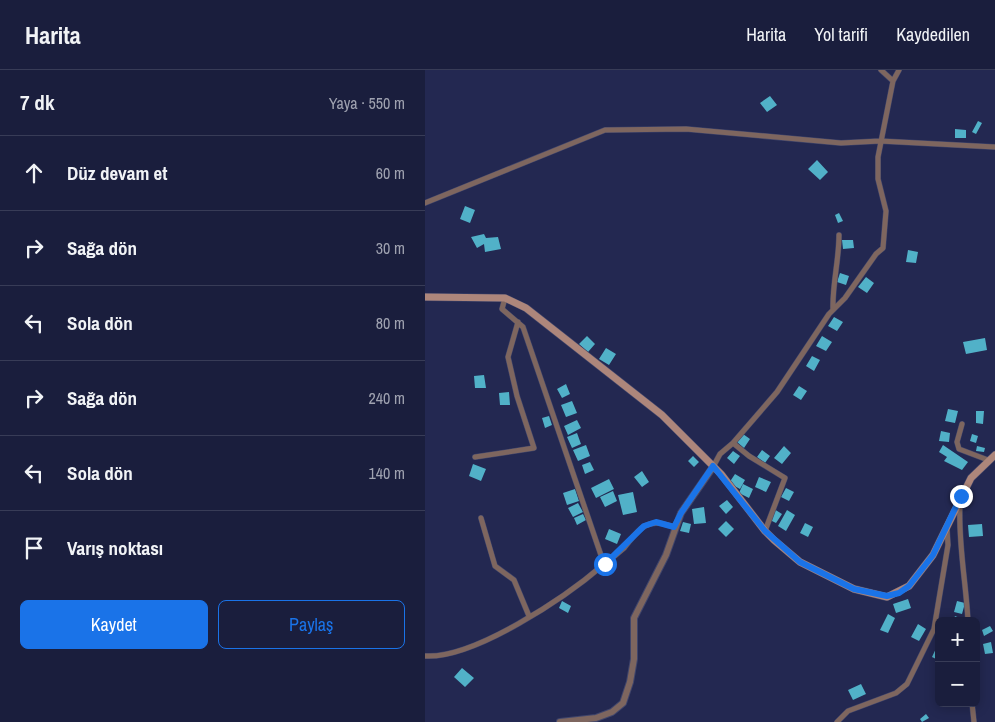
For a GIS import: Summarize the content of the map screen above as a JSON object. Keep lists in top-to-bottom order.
{
  "page": {
    "header": "Harita",
    "nav": ["Harita", "Yol tarifi", "Kaydedilen"],
    "heading": ["7 dk", "Yaya · 550 m"],
    "list": [
      ["Düz devam et", "60 m"],
      ["Sağa dön", "30 m"],
      ["Sola dön", "80 m"],
      ["Sağa dön", "240 m"],
      ["Sola dön", "140 m"],
      "Varış noktası"
    ],
    "buttons": ["Kaydet", "Paylaş"],
    "map_buttons": ["+", "−"]
  }
}
